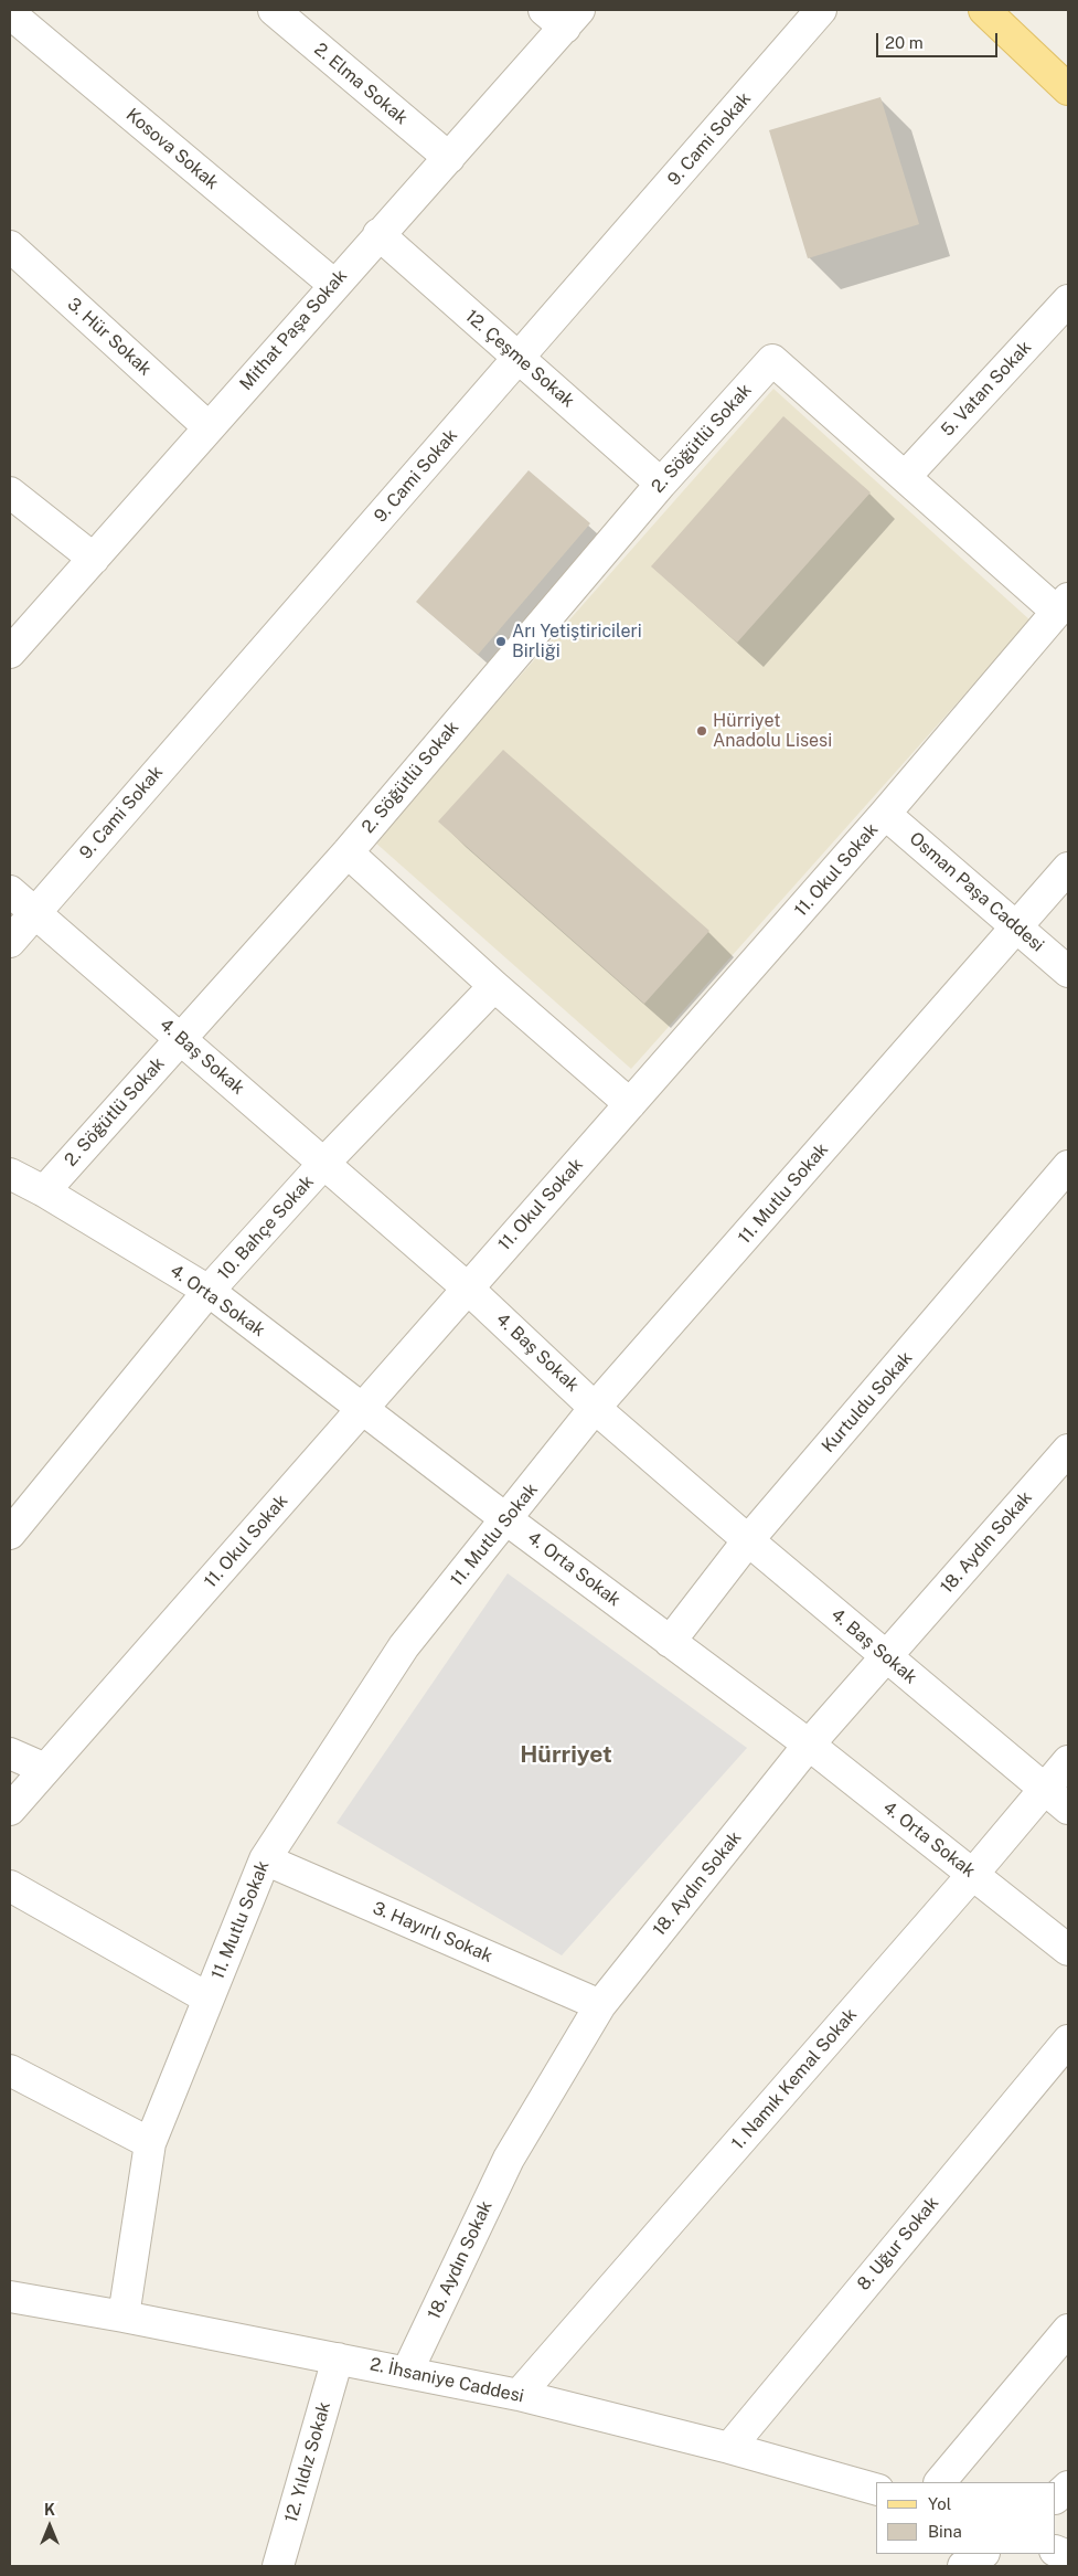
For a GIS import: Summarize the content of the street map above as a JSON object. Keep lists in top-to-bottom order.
{
  "streets": {
    "street": [
      "2. Elma Sokak",
      "9. Cami Sokak",
      "Kosova Sokak",
      "Mithat Paşa Sokak",
      "3. Hür Sokak",
      "12. Çeşme Sokak",
      "5. Vatan Sokak",
      "2. Söğütlü Sokak",
      "11. Okul Sokak",
      "Osman Paşa Caddesi",
      "4. Baş Sokak",
      "11. Mutlu Sokak",
      "10. Bahçe Sokak",
      "4. Orta Sokak",
      "Kurtuldu Sokak",
      "18. Aydın Sokak",
      "3. Hayırlı Sokak",
      "1. Namık Kemal Sokak",
      "8. Uğur Sokak",
      "2. İhsaniye Caddesi",
      "12. Yıldız Sokak"
    ]
  },
  "crossings": [
    ["2. Elma Sokak", "Mithat Paşa Sokak"],
    ["9. Cami Sokak", "12. Çeşme Sokak"],
    ["9. Cami Sokak", "4. Baş Sokak"],
    ["Kosova Sokak", "Mithat Paşa Sokak"],
    ["Mithat Paşa Sokak", "3. Hür Sokak"],
    ["Mithat Paşa Sokak", "12. Çeşme Sokak"],
    ["12. Çeşme Sokak", "2. Söğütlü Sokak"],
    ["5. Vatan Sokak", "2. Söğütlü Sokak"],
    ["2. Söğütlü Sokak", "4. Baş Sokak"],
    ["2. Söğütlü Sokak", "4. Orta Sokak"],
    ["11. Okul Sokak", "Osman Paşa Caddesi"],
    ["11. Okul Sokak", "4. Baş Sokak"],
    ["11. Okul Sokak", "4. Orta Sokak"],
    ["Osman Paşa Caddesi", "11. Mutlu Sokak"],
    ["4. Baş Sokak", "11. Mutlu Sokak"],
    ["4. Baş Sokak", "10. Bahçe Sokak"],
    ["4. Baş Sokak", "Kurtuldu Sokak"],
    ["4. Baş Sokak", "18. Aydın Sokak"],
    ["4. Baş Sokak", "1. Namık Kemal Sokak"],
    ["11. Mutlu Sokak", "4. Orta Sokak"],
    ["11. Mutlu Sokak", "3. Hayırlı Sokak"],
    ["11. Mutlu Sokak", "2. İhsaniye Caddesi"],
    ["10. Bahçe Sokak", "4. Orta Sokak"],
    ["4. Orta Sokak", "Kurtuldu Sokak"],
    ["4. Orta Sokak", "18. Aydın Sokak"],
    ["4. Orta Sokak", "1. Namık Kemal Sokak"],
    ["18. Aydın Sokak", "3. Hayırlı Sokak"],
    ["18. Aydın Sokak", "2. İhsaniye Caddesi"],
    ["1. Namık Kemal Sokak", "2. İhsaniye Caddesi"],
    ["8. Uğur Sokak", "2. İhsaniye Caddesi"],
    ["2. İhsaniye Caddesi", "12. Yıldız Sokak"]
  ],
  "districts": ["Hürriyet"],
  "places": ["Arı Yetiştiricileri Birliği", "Hürriyet Anadolu Lisesi"],
  "legend": ["Yol", "Bina"],
  "scale_bar": "20 m",
  "north": "top"
}
